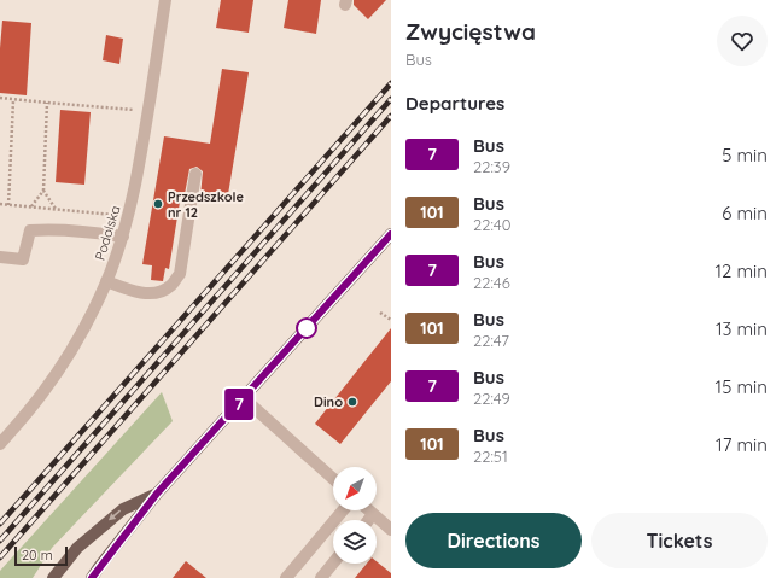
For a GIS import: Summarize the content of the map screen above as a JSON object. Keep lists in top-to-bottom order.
{
  "streets": {
    "street": ["Podolska"]
  },
  "places": ["Przedszkole nr 12", "Dino"],
  "lines": ["bus line 7"],
  "scale_bar": "20 m",
  "north": "bottom left",
  "page": {
    "on_map": "7",
    "heading": [
      ["Zwycięstwa", "Bus"],
      "Departures"
    ],
    "list": [
      {
        "mark": "7",
        "name": "Bus",
        "note": "22:39",
        "value": "5 min"
      },
      {
        "mark": "101",
        "name": "Bus",
        "note": "22:40",
        "value": "6 min"
      },
      {
        "mark": "7",
        "name": "Bus",
        "note": "22:46",
        "value": "12 min"
      },
      {
        "mark": "101",
        "name": "Bus",
        "note": "22:47",
        "value": "13 min"
      },
      {
        "mark": "7",
        "name": "Bus",
        "note": "22:49",
        "value": "15 min"
      },
      {
        "mark": "101",
        "name": "Bus",
        "note": "22:51",
        "value": "17 min"
      }
    ],
    "buttons": ["Directions", "Tickets"],
    "scale": "20 m"
  }
}
